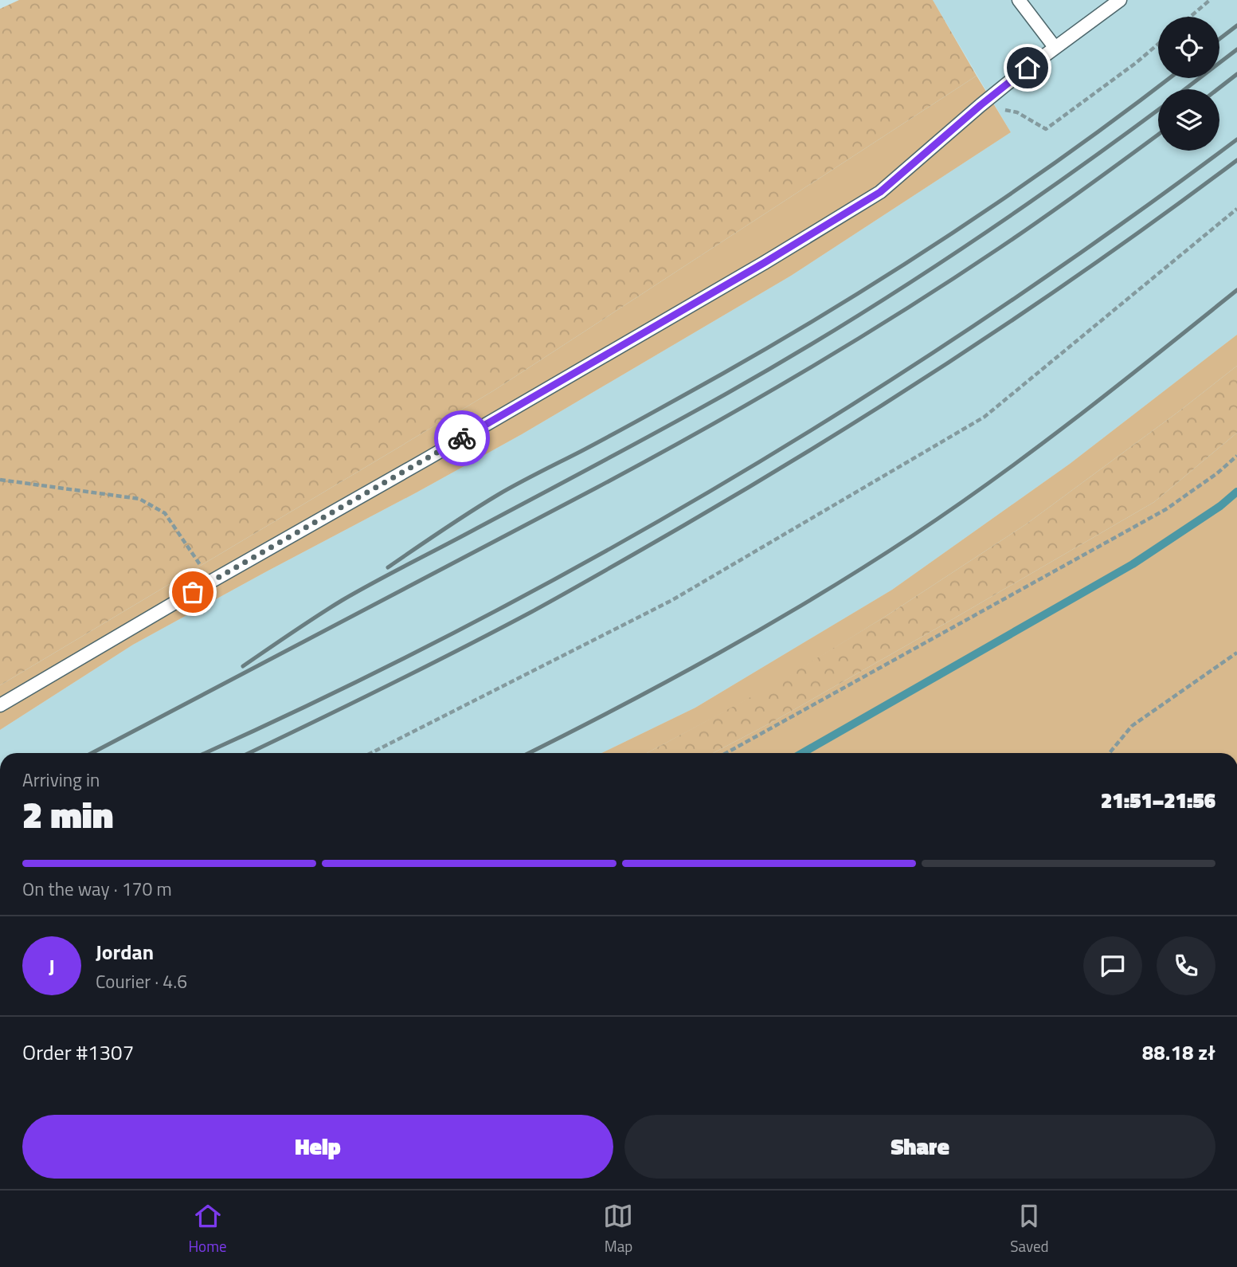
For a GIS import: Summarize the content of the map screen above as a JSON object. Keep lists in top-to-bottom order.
{
  "page": {
    "heading": ["2 min", "Arriving in", "21:51–21:56"],
    "panel": [
      "Jordan",
      "Courier · 4.6",
      "Order #1307",
      "88.18 zł"
    ],
    "bar": "On the way · 170 m",
    "round": "J",
    "buttons": ["Help", "Share"],
    "tabs": ["Home", "Map", "Saved"]
  }
}
